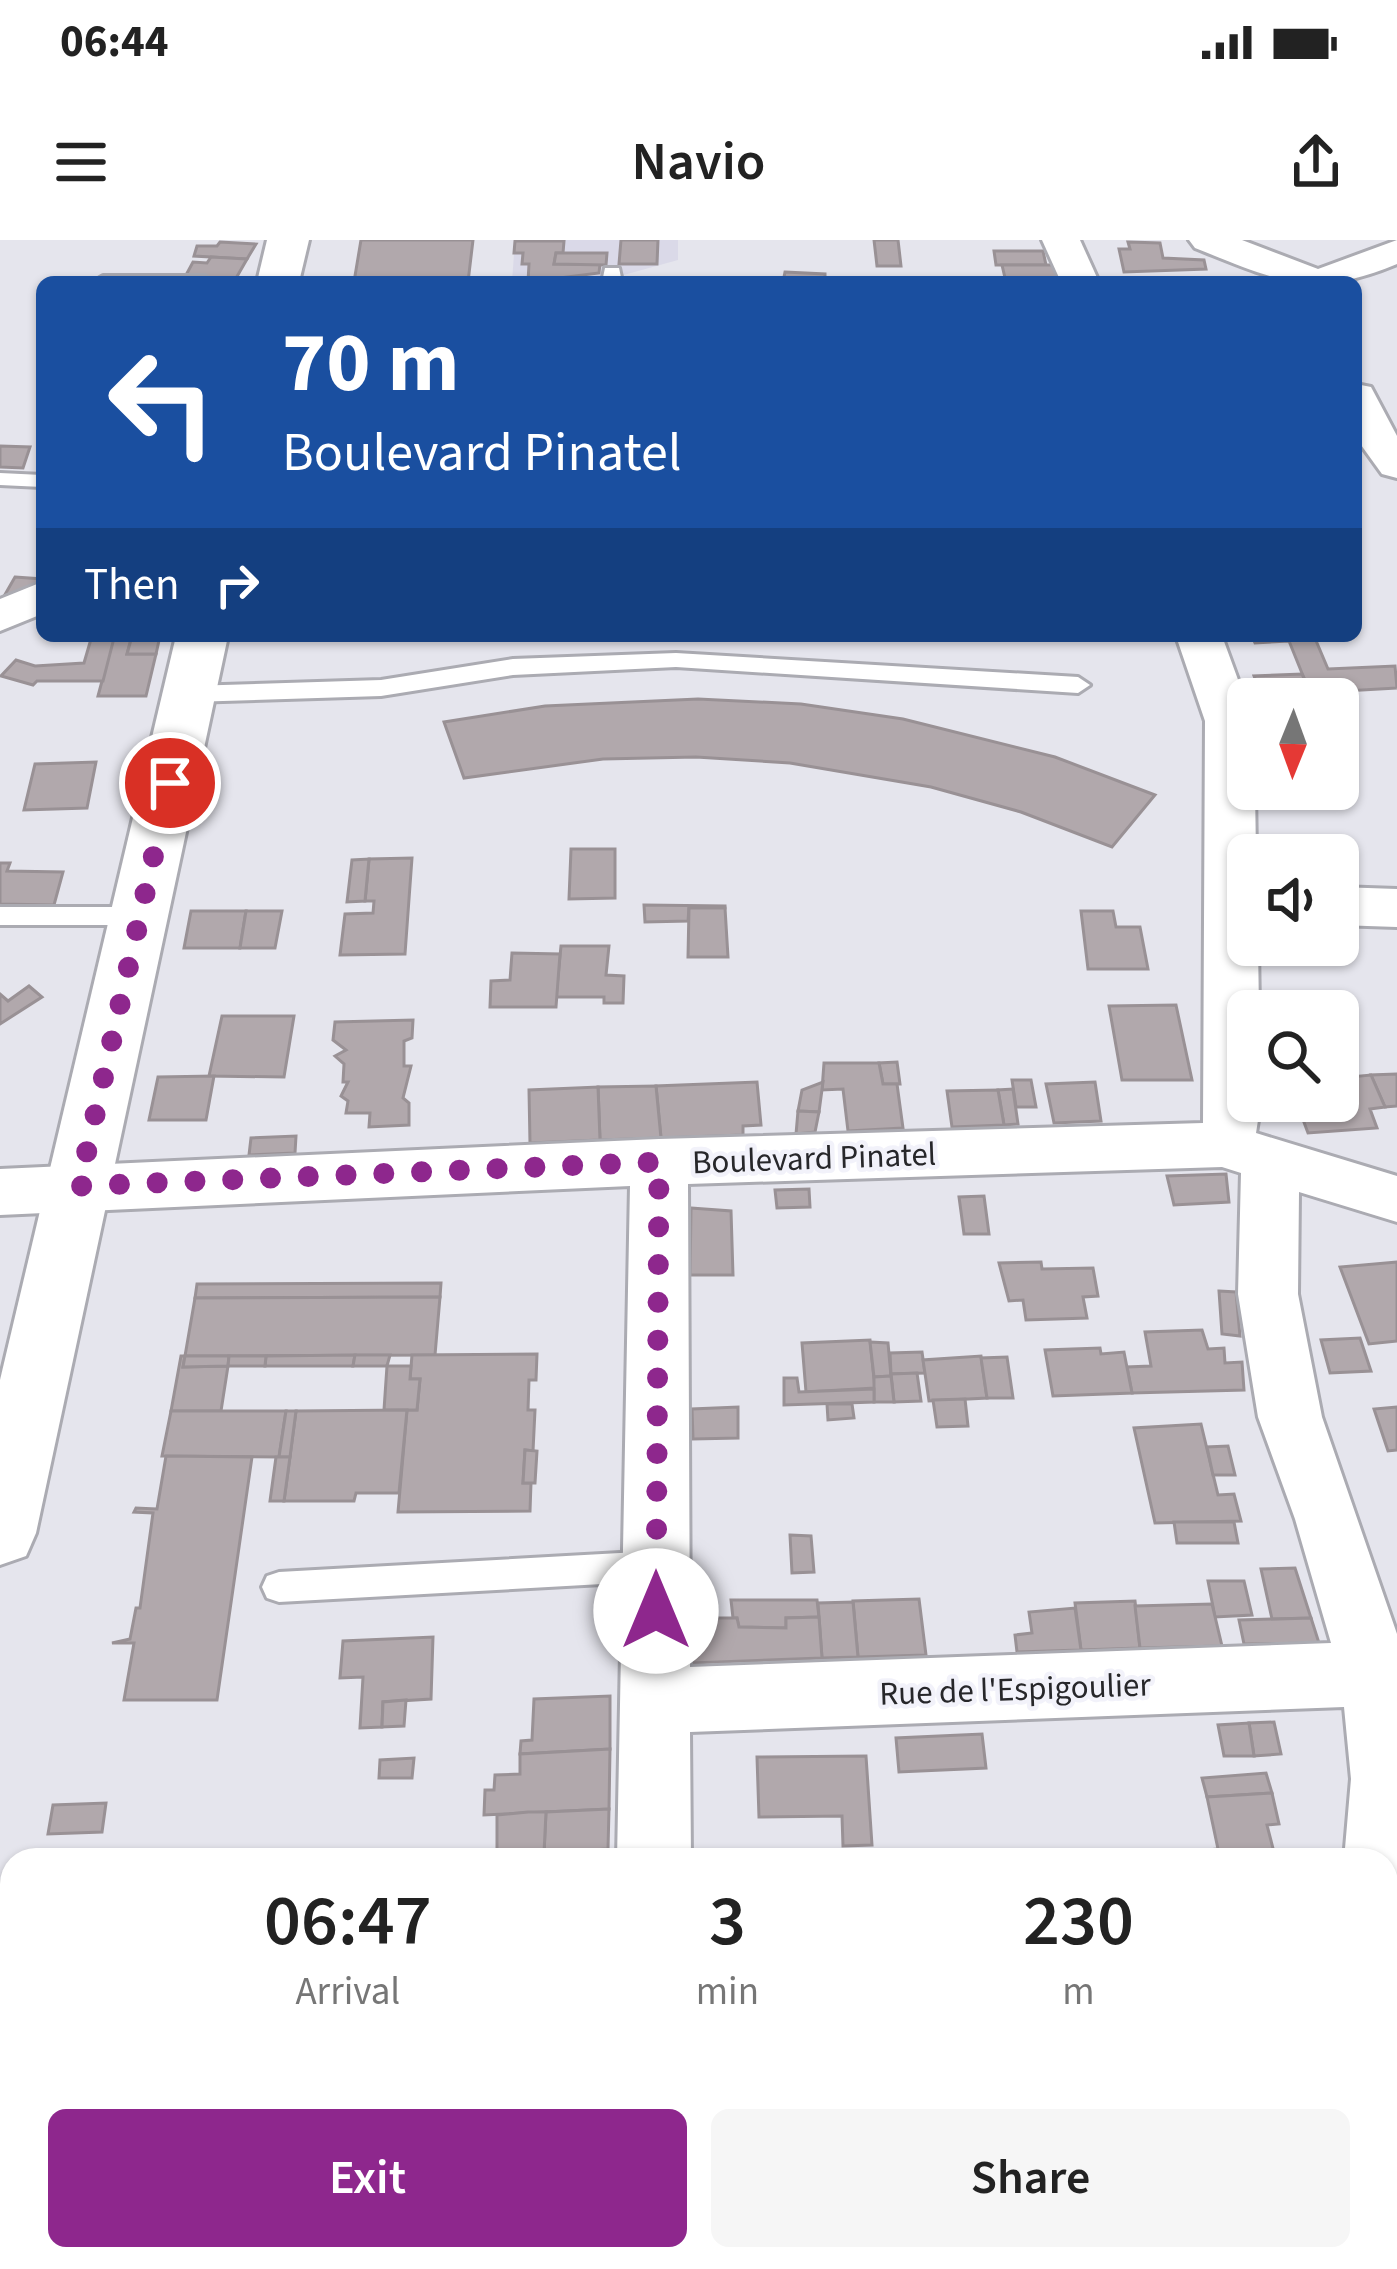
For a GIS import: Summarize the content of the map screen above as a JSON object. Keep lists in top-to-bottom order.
{
  "streets": {
    "street": ["Boulevard Pinatel", "Rue de l'Espigoulier"]
  },
  "north": "bottom",
  "page": {
    "status": "06:44",
    "header": "Navio",
    "turn": ["70 m", "Boulevard Pinatel"],
    "then": "Then",
    "eta": [
      "06:47",
      "Arrival",
      "3",
      "min",
      "230",
      "m"
    ],
    "buttons": ["Exit", "Share"]
  }
}
